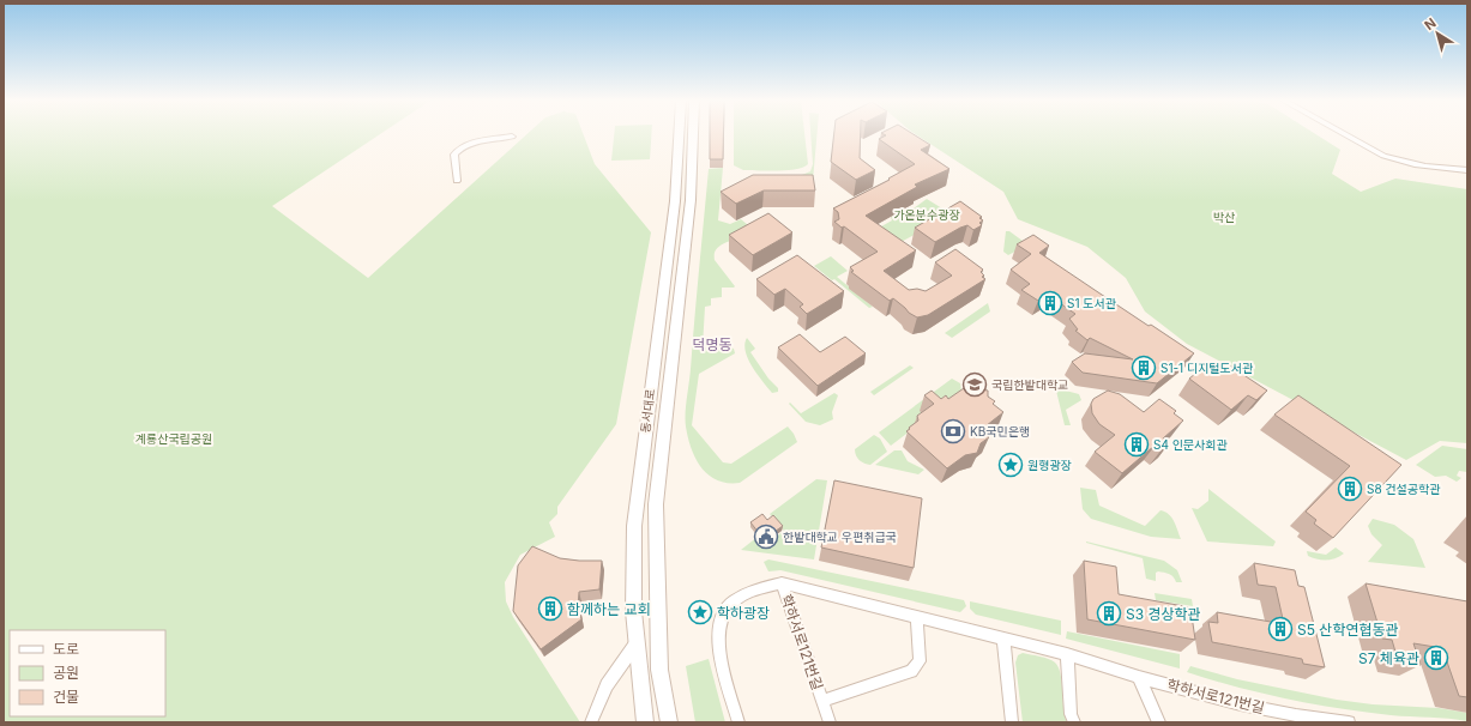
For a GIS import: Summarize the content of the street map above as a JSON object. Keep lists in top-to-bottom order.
{
  "streets": {
    "street": ["동서대로", "학하서로121번길"]
  },
  "districts": ["덕명동"],
  "parks": ["가온분수광장", "박산", "계룡산국립공원"],
  "places": {
    "building": [
      "S1 도서관",
      "S1-1 디지털도서관",
      "S4 인문사회관",
      "S8 건설공학관",
      "함께하는 교회",
      "S3 경상학관",
      "S5 산학연협동관",
      "S7 체육관"
    ],
    "school or university": ["국립한밭대학교"],
    "bank": ["KB국민은행"],
    "place": ["원형광장", "학하광장"],
    "public building": ["한밭대학교 우편취급국"]
  },
  "legend": ["도로", "공원", "건물"],
  "north": "top left"
}
